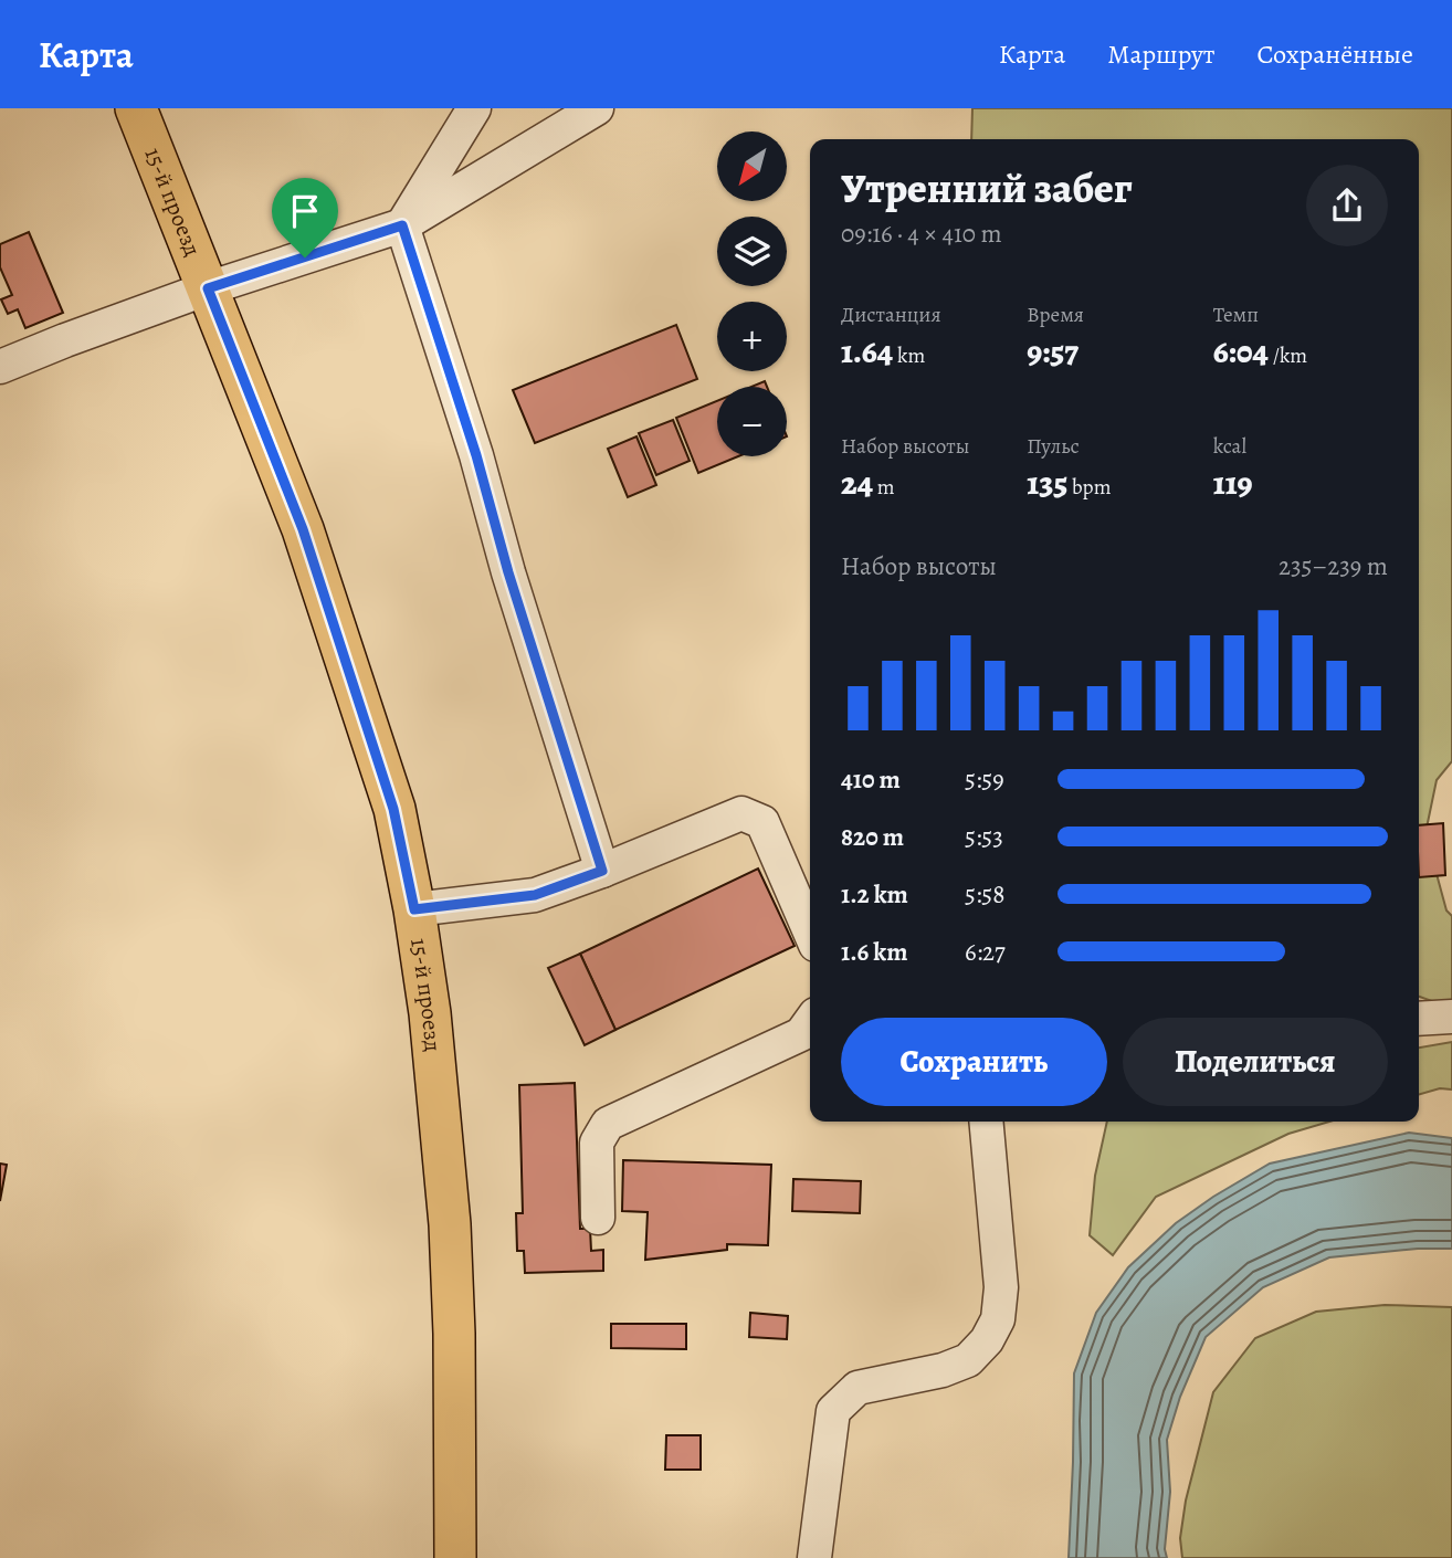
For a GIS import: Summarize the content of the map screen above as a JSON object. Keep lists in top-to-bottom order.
{
  "streets": {
    "main road": ["15-й проезд"]
  },
  "north": "bottom left",
  "page": {
    "header": "Карта",
    "nav": ["Карта", "Маршрут", "Сохранённые"],
    "map_buttons": ["+", "−"],
    "heading": ["Утренний забег", "09:16 · 4 × 410 m"],
    "stats": [
      ["Дистанция", "1.64 km"],
      ["Время", "9:57"],
      ["Темп", "6:04 /km"],
      ["Набор высоты", "24 m"],
      ["Пульс", "135 bpm"],
      ["kcal", "119"]
    ],
    "chart": ["Набор высоты", "235–239 m"],
    "list": [
      {
        "name": "410 m",
        "note": "5:59"
      },
      {
        "name": "820 m",
        "note": "5:53"
      },
      {
        "name": "1.2 km",
        "note": "5:58"
      },
      {
        "name": "1.6 km",
        "note": "6:27"
      }
    ],
    "buttons": ["Сохранить", "Поделиться"]
  }
}
